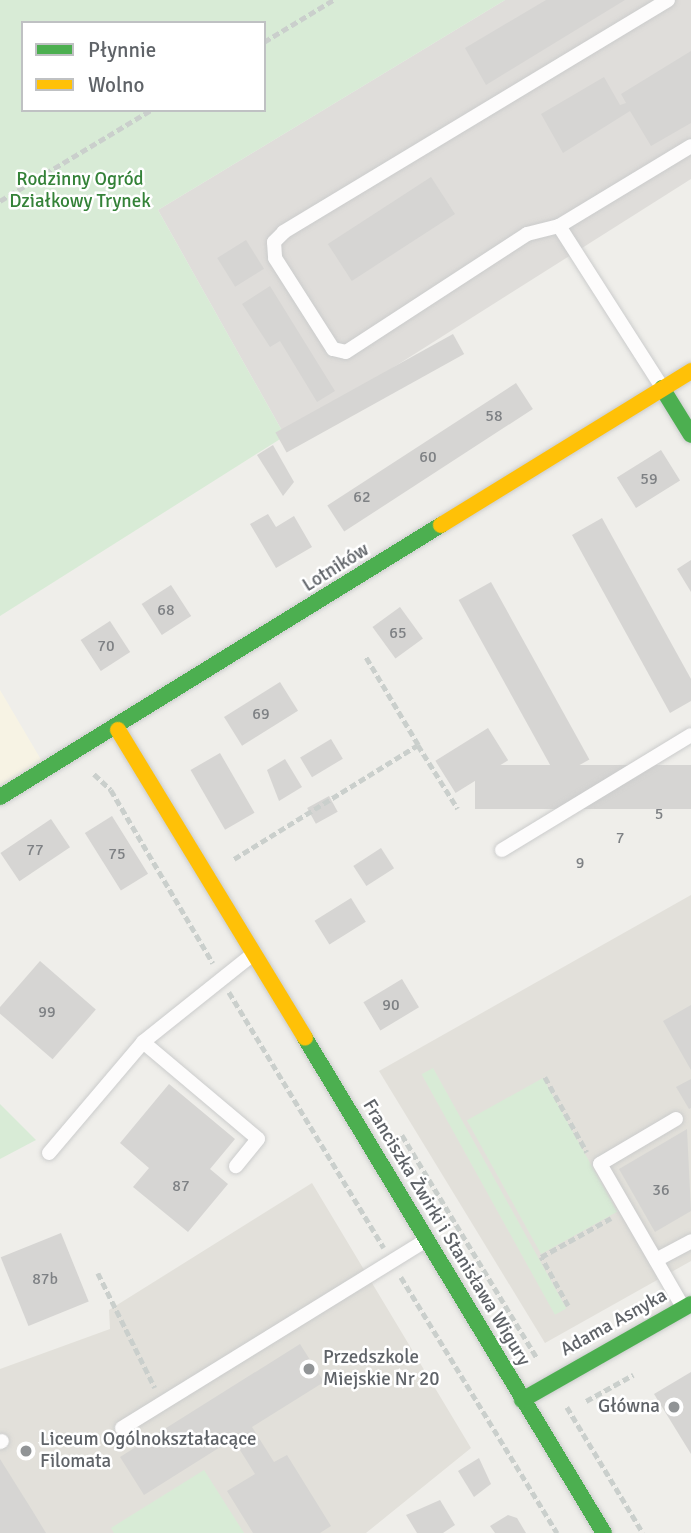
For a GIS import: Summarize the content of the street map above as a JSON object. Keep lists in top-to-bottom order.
{
  "streets": {
    "street": ["Lotników", "Franciszka Żwirki i Stanisława Wigury", "Adama Asnyka"]
  },
  "crossings": [
    ["Lotników", "Franciszka Żwirki i Stanisława Wigury"],
    ["Franciszka Żwirki i Stanisława Wigury", "Adama Asnyka"]
  ],
  "parks": ["Rodzinny Ogród Działkowy Trynek"],
  "places": ["Przedszkole Miejskie Nr 20", "Główna", "Liceum Ogólnokształacące Filomata"],
  "house_numbers": [
    "58",
    "60",
    "59",
    "62",
    "68",
    "65",
    "70",
    "69",
    "5",
    "7",
    "77",
    "75",
    "9",
    "90",
    "99",
    "87",
    "36",
    "87b"
  ],
  "legend": ["Płynnie", "Wolno"]
}
